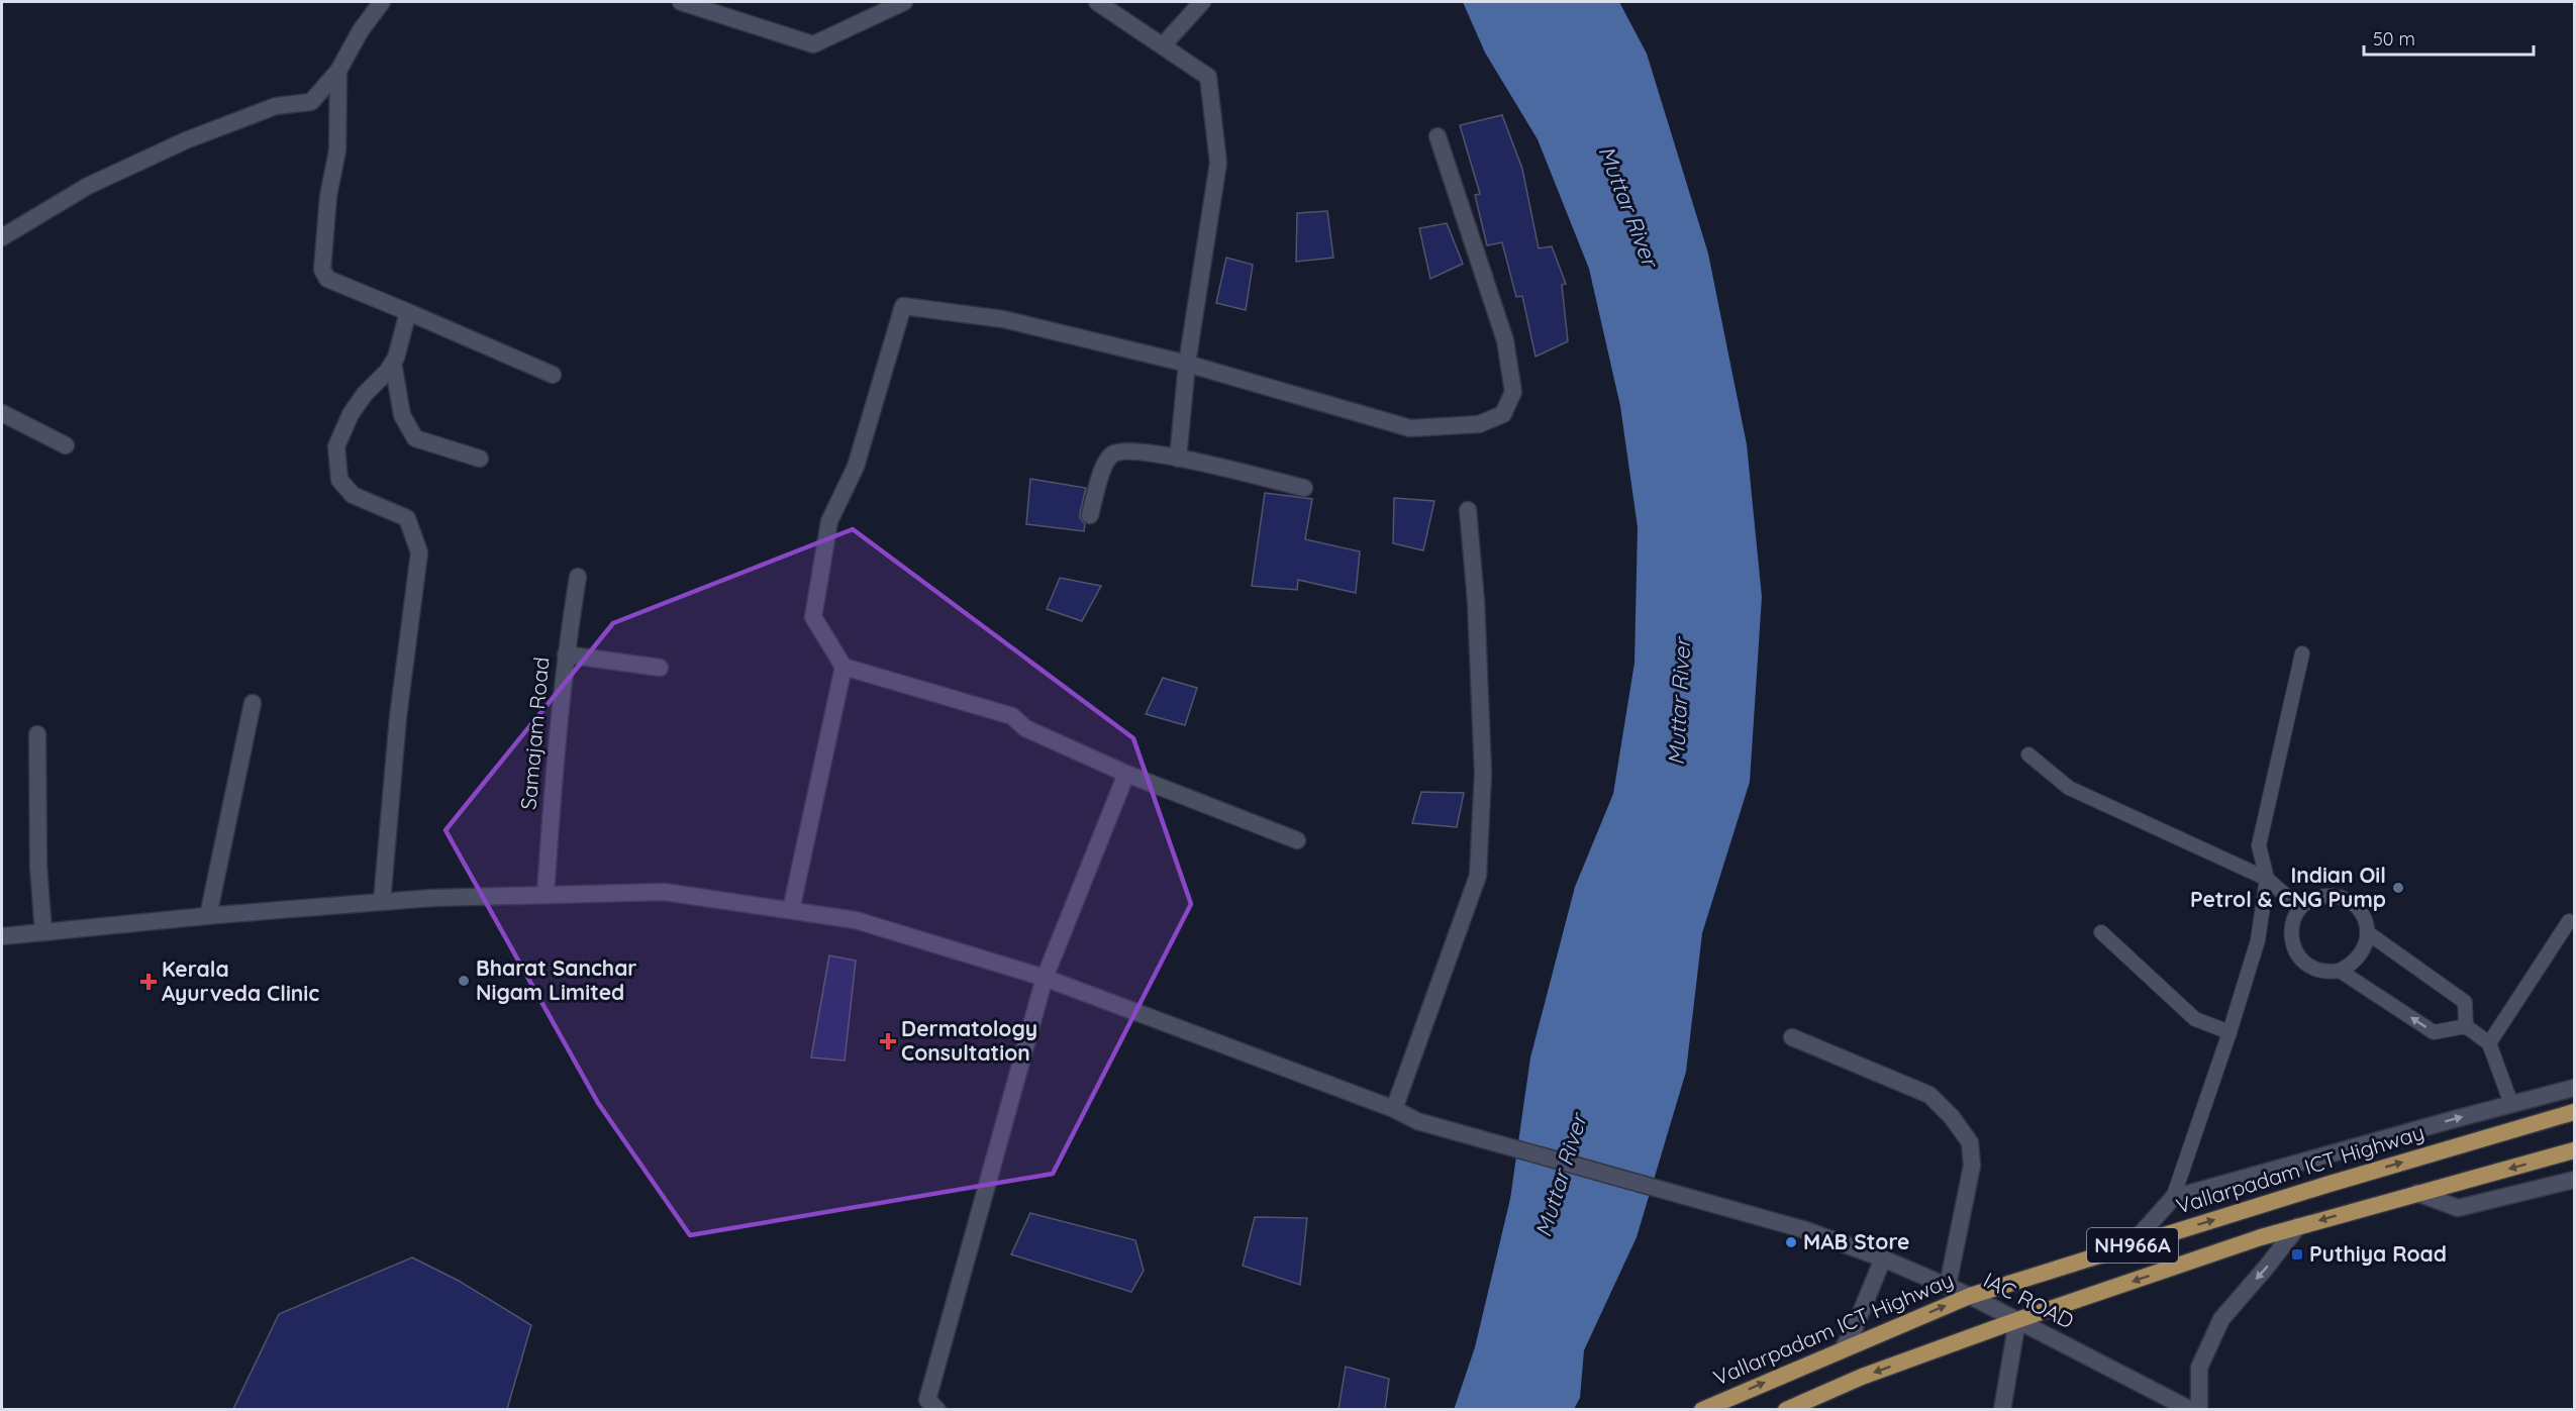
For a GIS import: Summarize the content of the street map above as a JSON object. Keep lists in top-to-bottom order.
{
  "streets": {
    "highway": ["Vallarpadam ICT Highway", "NH966A"],
    "street": ["Samajam Road", "IAC ROAD"]
  },
  "crossings": [
    ["Samajam Road", "IAC ROAD"],
    ["Vallarpadam ICT Highway", "IAC ROAD"],
    ["NH966A", "IAC ROAD"]
  ],
  "water": ["Muttar River"],
  "places": {
    "other": ["Indian Oil Petrol & CNG Pump", "Bharat Sanchar Nigam Limited", "MAB Store"],
    "health": ["Kerala Ayurveda Clinic", "Dermatology Consultation"],
    "transit": ["Puthiya Road"]
  },
  "scale_bar": "50 m"
}
